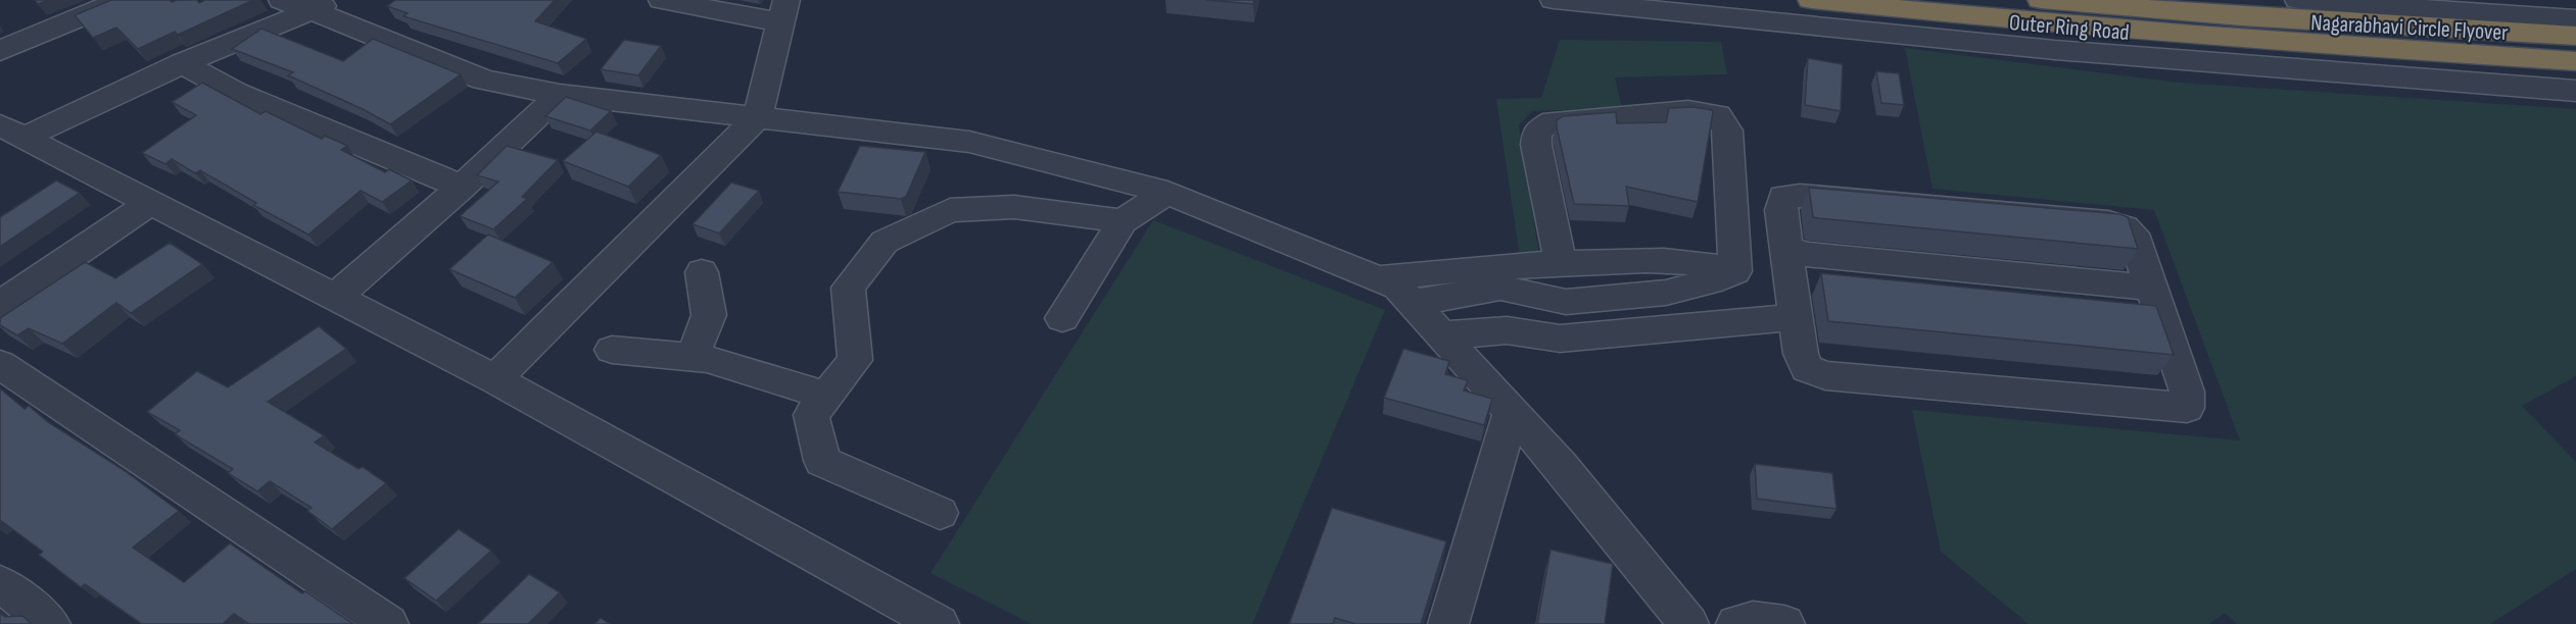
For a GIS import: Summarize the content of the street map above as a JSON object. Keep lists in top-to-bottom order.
{
  "streets": {
    "highway": ["Outer Ring Road", "Nagarabhavi Circle Flyover"]
  },
  "crossings": [
    ["Outer Ring Road", "Nagarabhavi Circle Flyover"]
  ]
}
